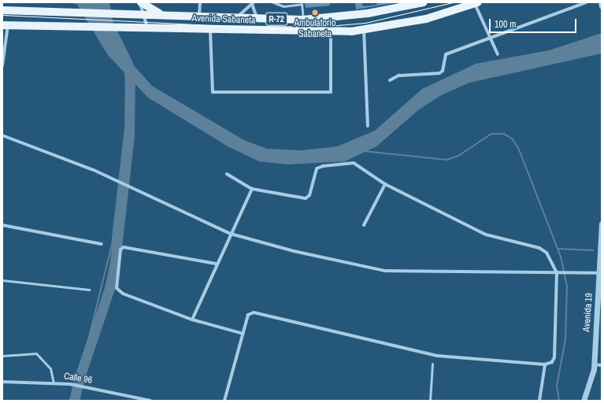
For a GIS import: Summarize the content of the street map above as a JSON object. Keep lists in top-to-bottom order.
{
  "streets": {
    "main road": ["R-72", "Avenida Sabaneta"],
    "street": ["Avenida 19", "Calle 96"]
  },
  "places": ["Ambulatorio Sabaneta"],
  "scale_bar": "100 m"
}
